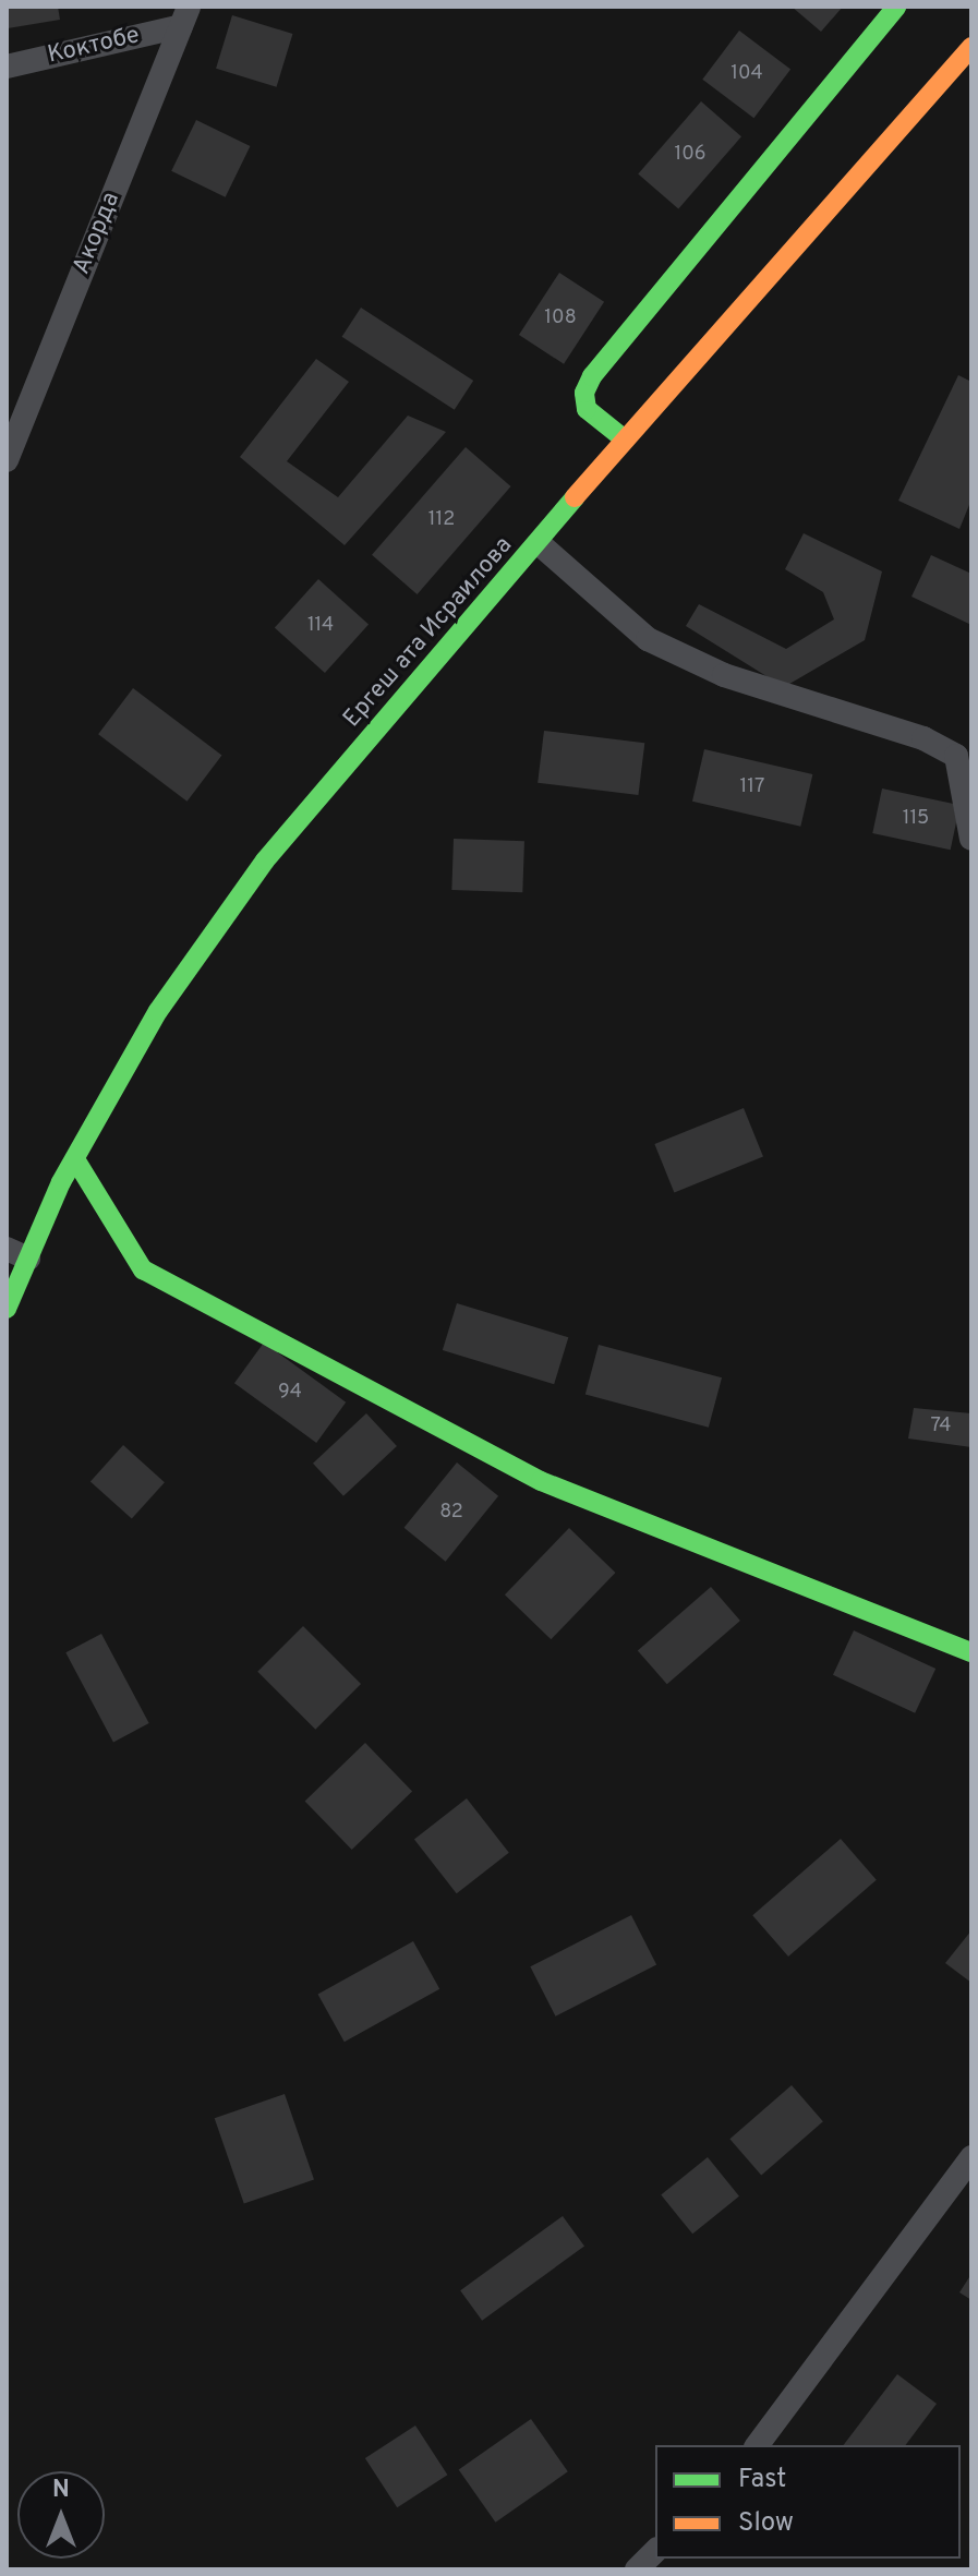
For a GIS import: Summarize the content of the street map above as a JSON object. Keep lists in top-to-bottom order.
{
  "streets": {
    "street": ["Коктобе", "Акорда", "Ергеш ата Исраилова"]
  },
  "crossings": [
    ["Коктобе", "Акорда"]
  ],
  "house_numbers": [
    "104",
    "106",
    "108",
    "112",
    "114",
    "117",
    "115",
    "94",
    "74",
    "82"
  ],
  "legend": ["Fast", "Slow"],
  "north": "top"
}
